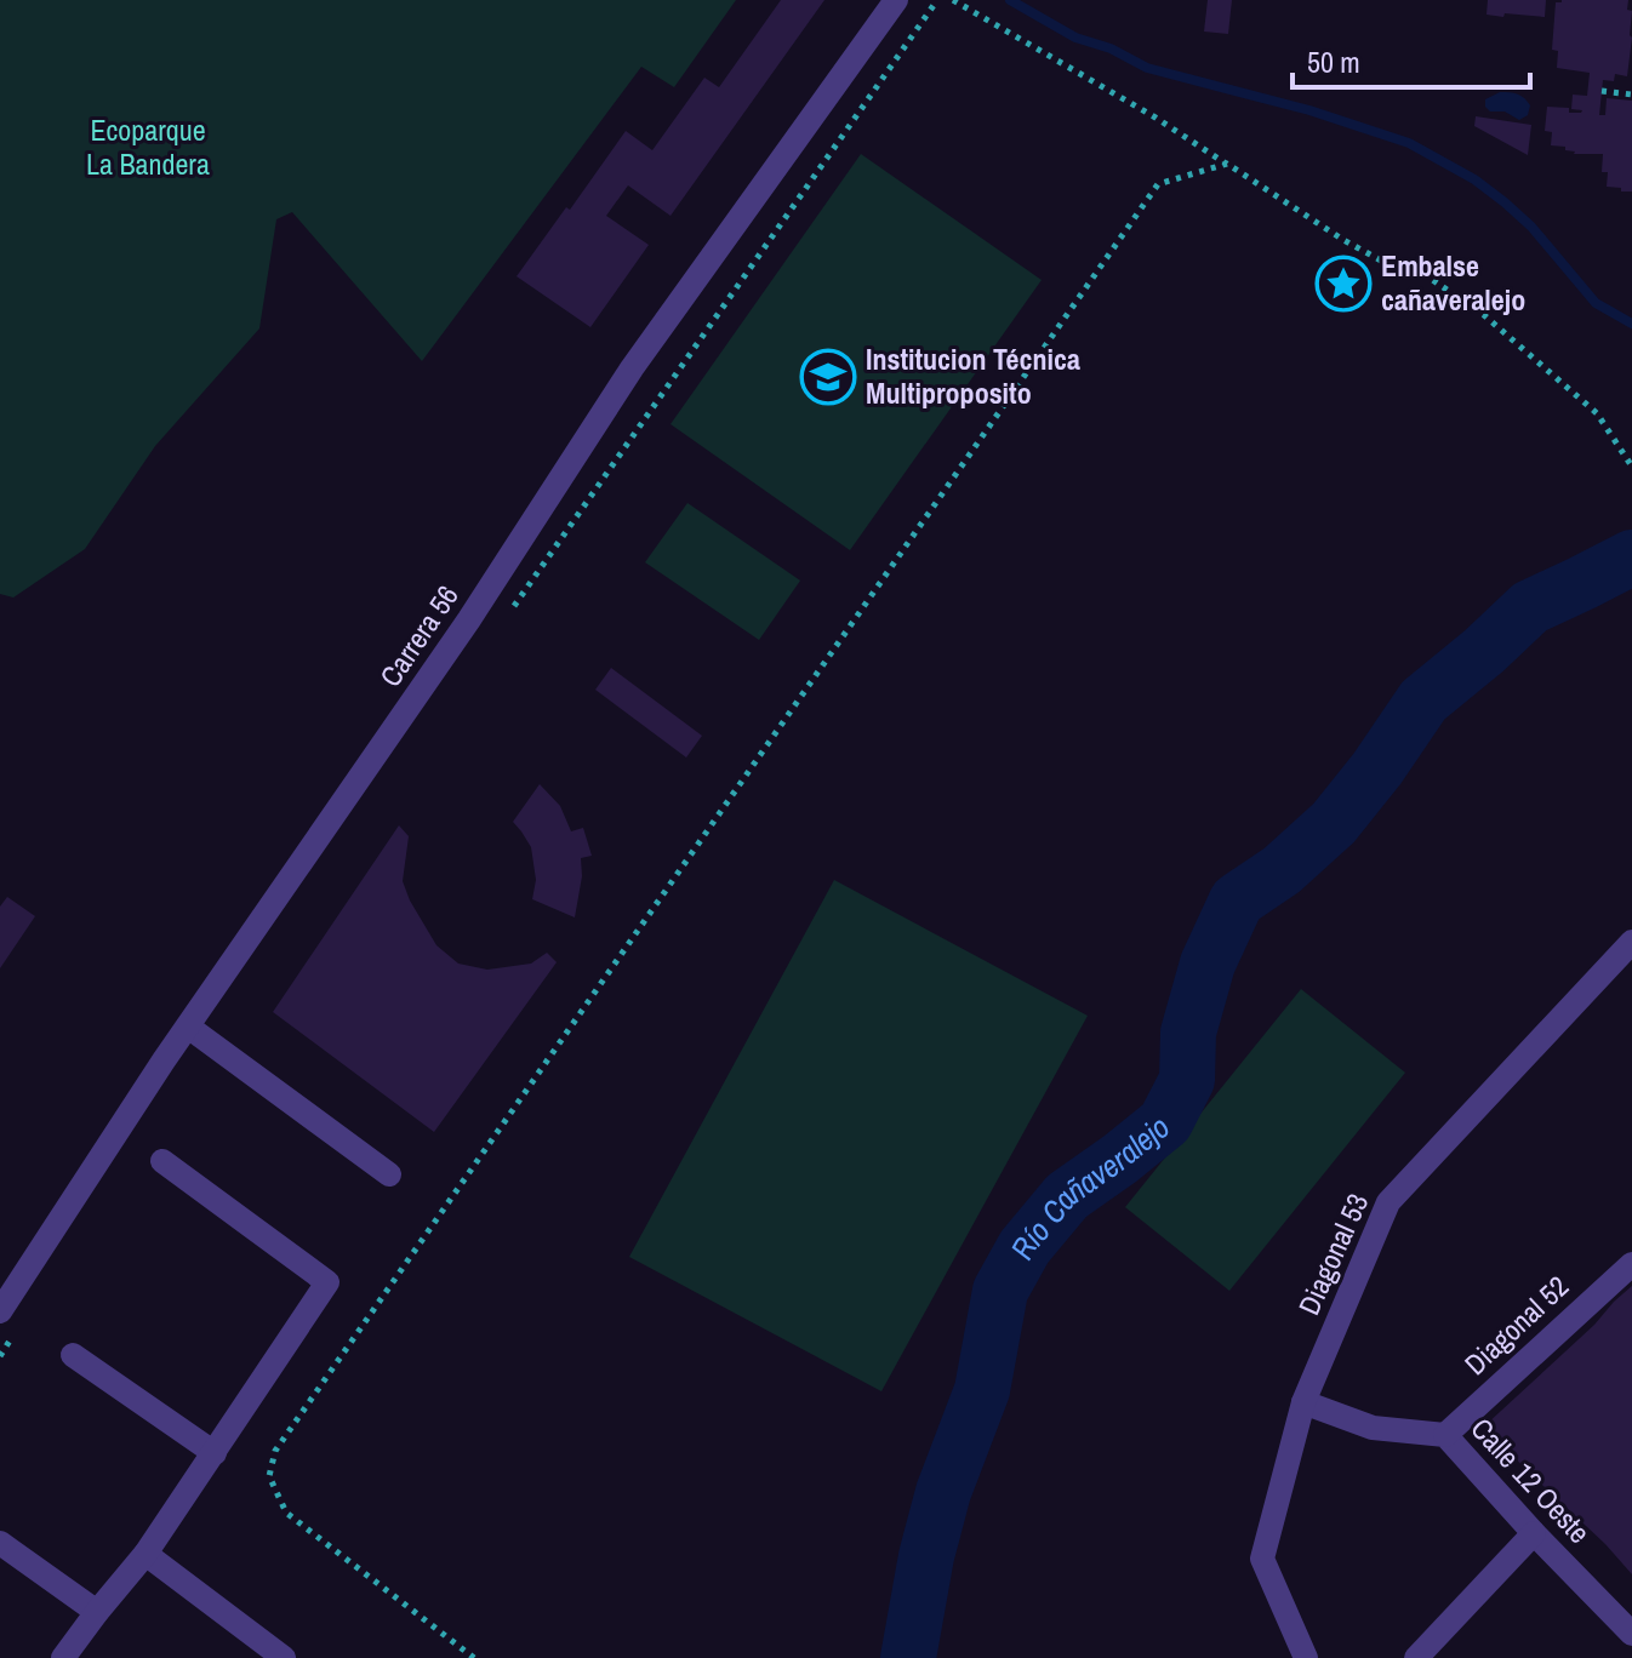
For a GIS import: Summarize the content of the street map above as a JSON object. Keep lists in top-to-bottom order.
{
  "streets": {
    "street": [
      "Carrera 56",
      "Diagonal 53",
      "Diagonal 52",
      "Calle 12 Oeste"
    ]
  },
  "crossings": [
    ["Diagonal 53", "Calle 12 Oeste"],
    ["Diagonal 52", "Calle 12 Oeste"]
  ],
  "water": ["Río Cañaveralejo"],
  "parks": ["Ecoparque La Bandera"],
  "places": {
    "place": ["Embalse cañaveralejo"],
    "school or university": ["Institucion Técnica Multiproposito"]
  },
  "scale_bar": "50 m"
}
